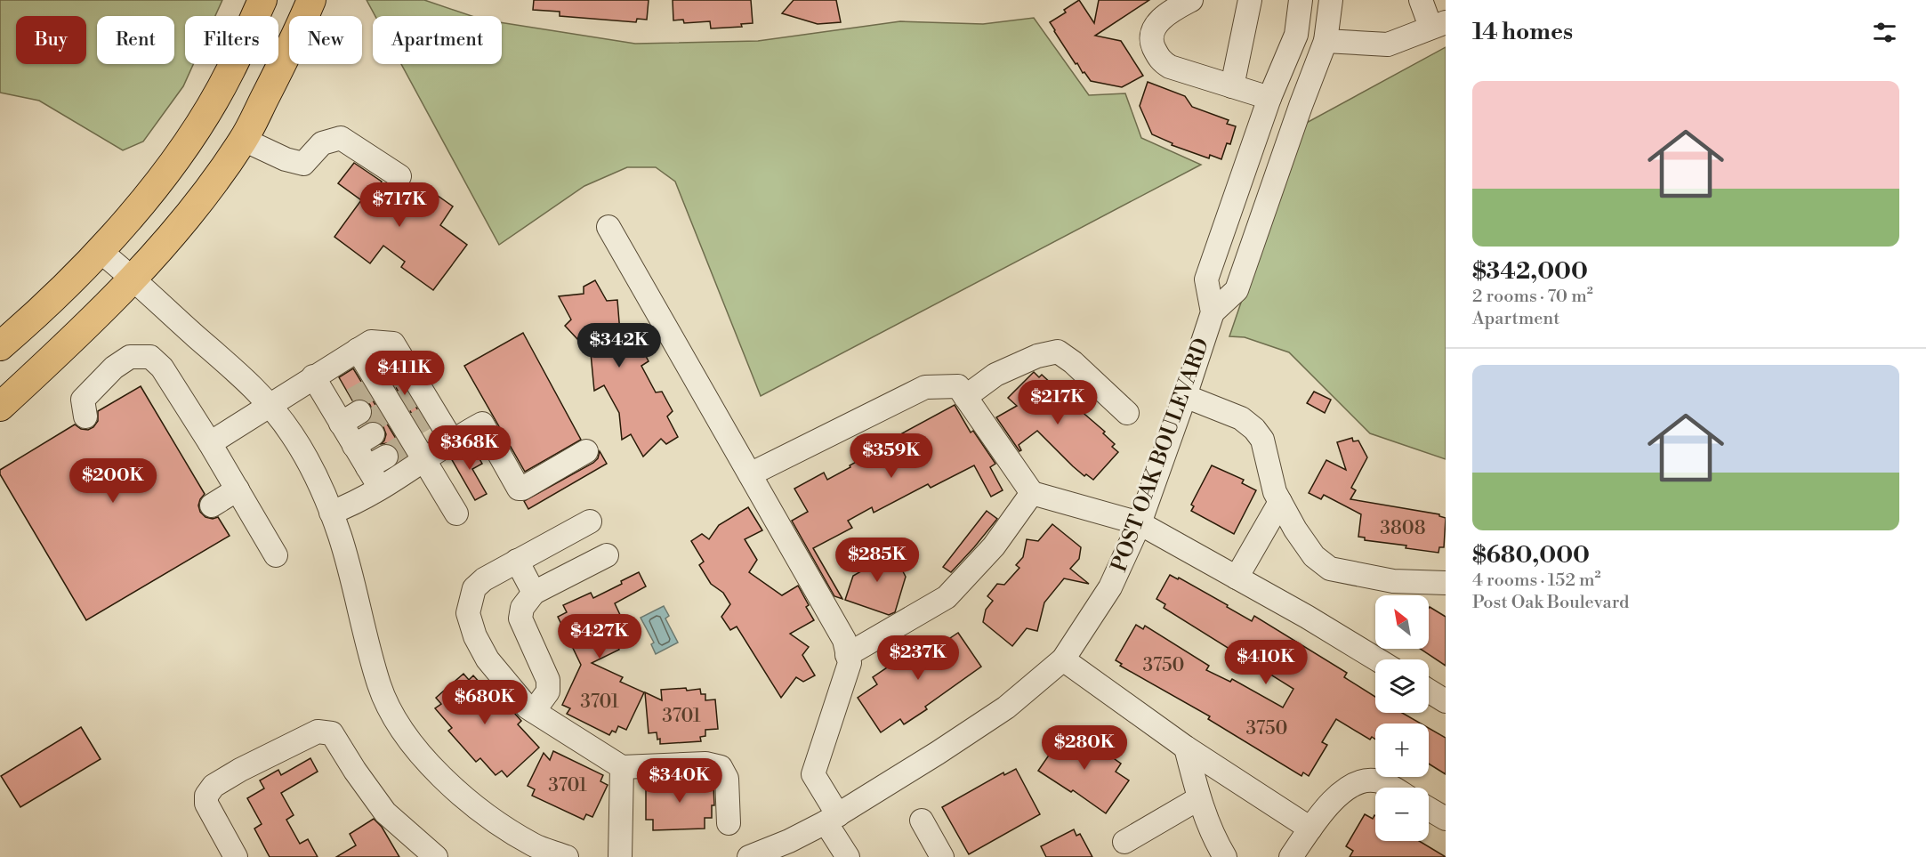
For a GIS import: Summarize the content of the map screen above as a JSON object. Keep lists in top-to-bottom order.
{
  "streets": {
    "street": ["POST OAK BOULEVARD"]
  },
  "house_numbers": [
    "3808",
    "3750",
    "3701",
    "3701",
    "3750",
    "3701"
  ],
  "north": "top left",
  "page": {
    "heading": "14 homes",
    "chip": [
      "Buy",
      "Rent",
      "Filters",
      "New",
      "Apartment"
    ],
    "list": [
      {
        "name": "$342,000",
        "note": "2 rooms · 70 m² · Apartment"
      },
      {
        "name": "$680,000",
        "note": "4 rooms · 152 m² · Post Oak Boulevard"
      }
    ],
    "price": [
      "$717K",
      "$342K",
      "$411K",
      "$217K",
      "$368K",
      "$359K",
      "$200K",
      "$285K",
      "$427K",
      "$237K",
      "$410K",
      "$680K",
      "$280K",
      "$340K"
    ],
    "map_buttons": ["+", "−"]
  }
}
